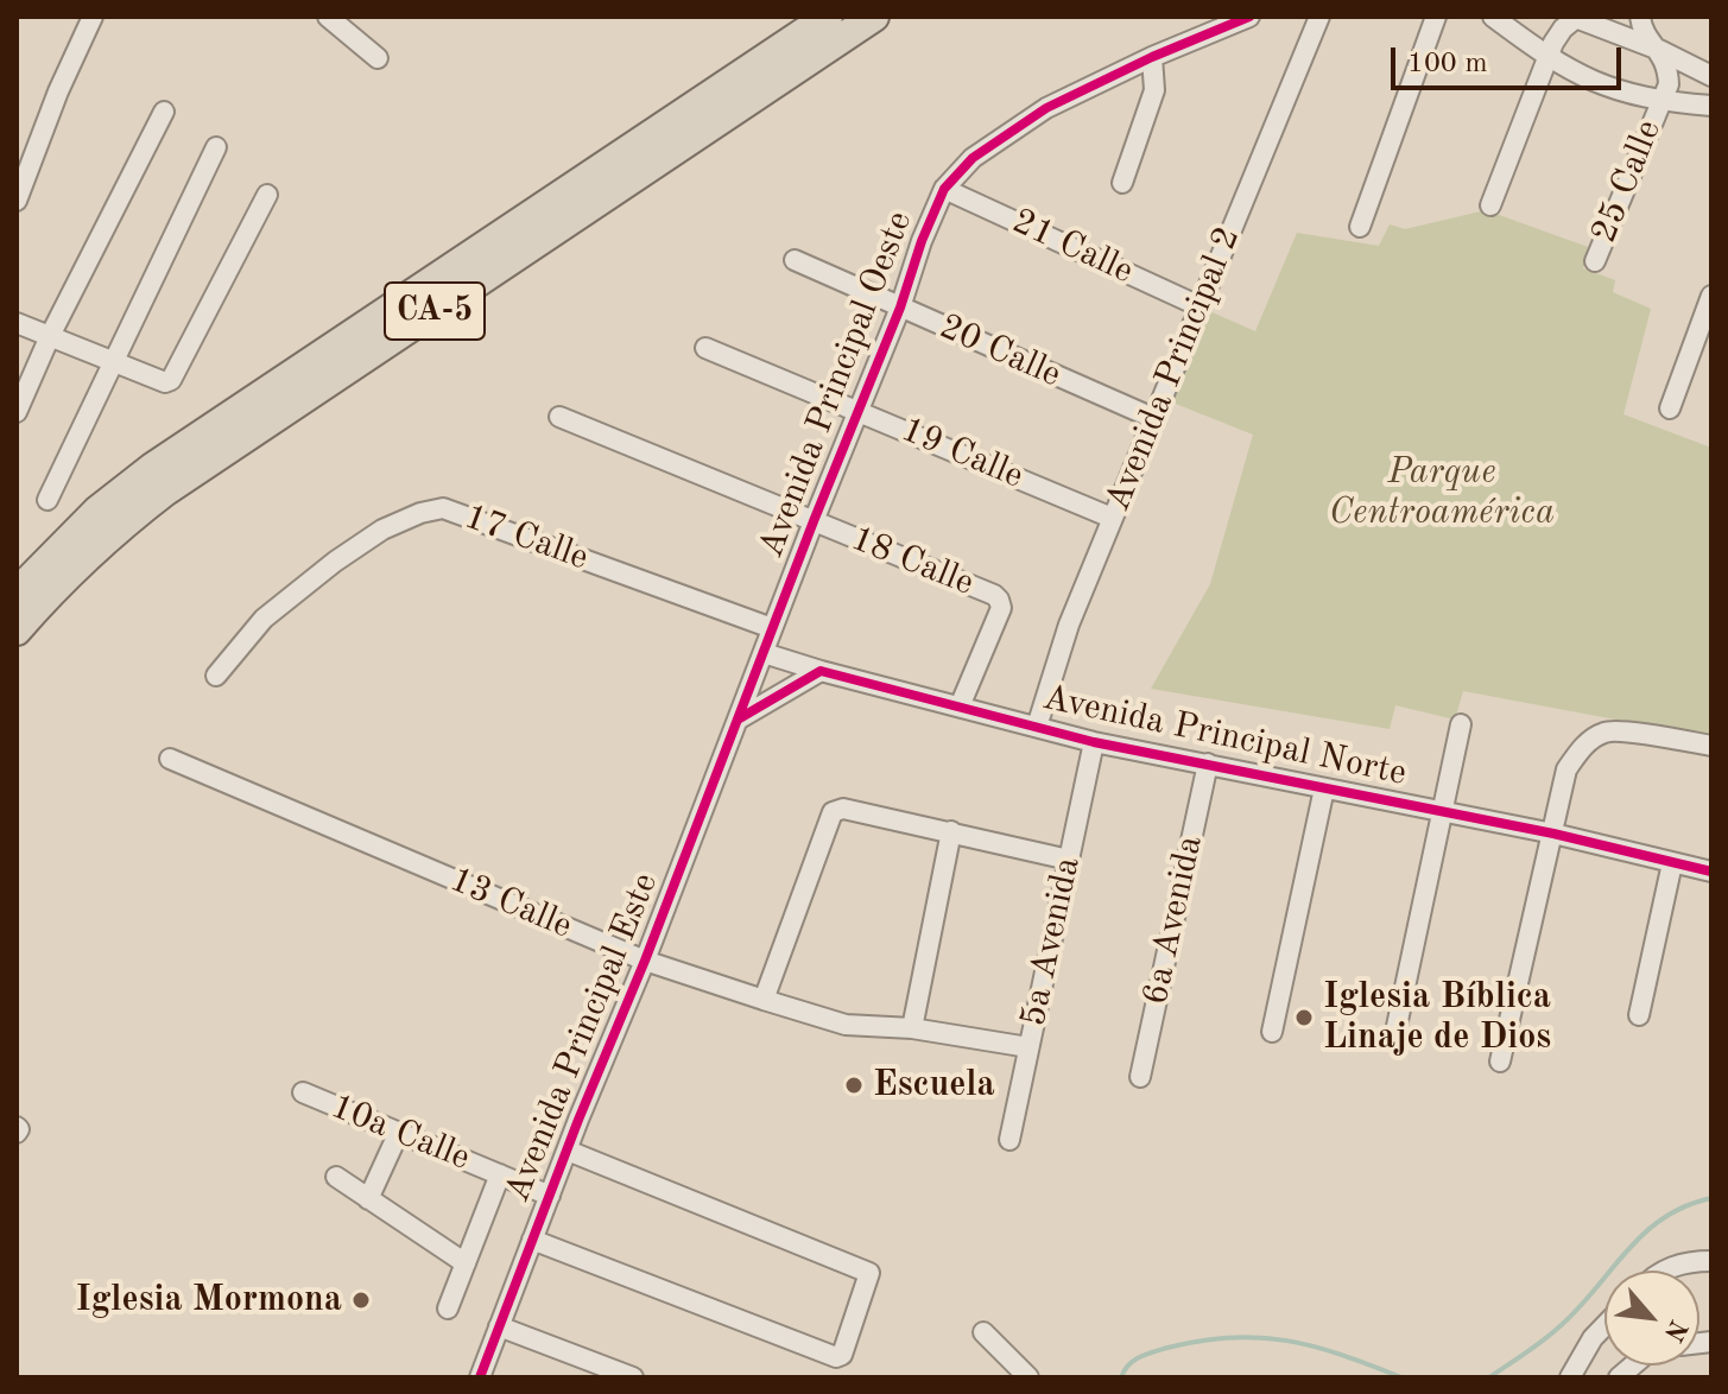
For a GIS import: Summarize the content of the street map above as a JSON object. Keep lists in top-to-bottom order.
{
  "streets": {
    "highway": ["CA-5"],
    "street": [
      "25 Calle",
      "21 Calle",
      "20 Calle",
      "Avenida Principal 2",
      "Avenida Principal Oeste",
      "19 Calle",
      "17 Calle",
      "18 Calle",
      "Avenida Principal Norte",
      "13 Calle",
      "6a Avenida",
      "5a Avenida",
      "Avenida Principal Este",
      "10a Calle"
    ]
  },
  "crossings": [
    ["21 Calle", "Avenida Principal 2"],
    ["21 Calle", "Avenida Principal Oeste"],
    ["20 Calle", "Avenida Principal 2"],
    ["20 Calle", "Avenida Principal Oeste"],
    ["Avenida Principal 2", "19 Calle"],
    ["Avenida Principal 2", "Avenida Principal Norte"],
    ["Avenida Principal Oeste", "19 Calle"],
    ["Avenida Principal Oeste", "17 Calle"],
    ["Avenida Principal Oeste", "18 Calle"],
    ["Avenida Principal Oeste", "Avenida Principal Norte"],
    ["Avenida Principal Oeste", "Avenida Principal Este"],
    ["18 Calle", "Avenida Principal Norte"],
    ["Avenida Principal Norte", "6a Avenida"],
    ["Avenida Principal Norte", "5a Avenida"],
    ["13 Calle", "5a Avenida"],
    ["13 Calle", "Avenida Principal Este"],
    ["Avenida Principal Este", "10a Calle"]
  ],
  "parks": ["Parque Centroamérica"],
  "places": ["Iglesia Bíblica Linaje de Dios", "Escuela", "Iglesia Mormona"],
  "scale_bar": "100 m",
  "north": "bottom right"
}
